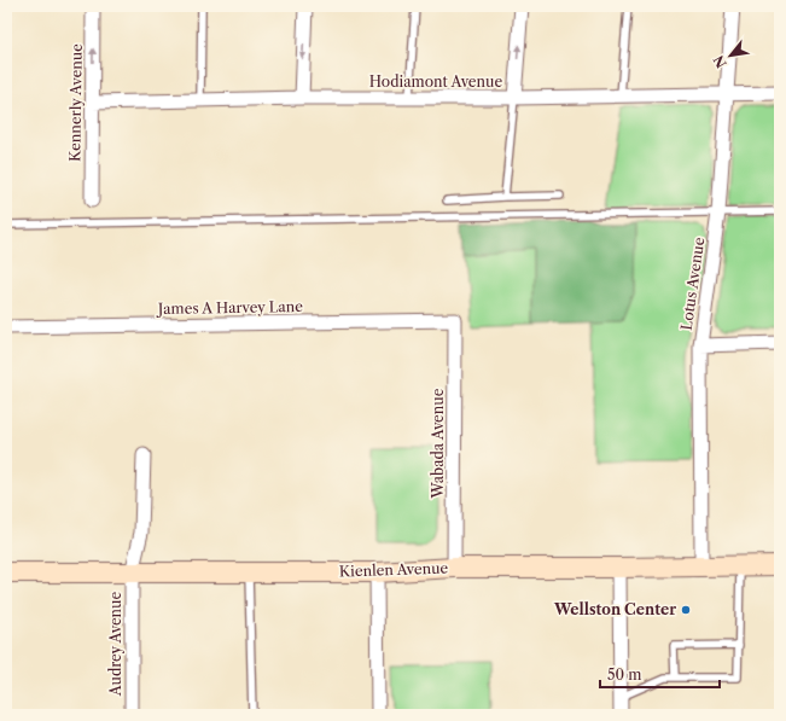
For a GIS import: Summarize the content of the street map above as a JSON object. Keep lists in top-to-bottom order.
{
  "streets": {
    "main road": ["Kienlen Avenue"],
    "street": [
      "Hodiamont Avenue",
      "Kennerly Avenue",
      "Lotus Avenue",
      "James A Harvey Lane",
      "Wabada Avenue",
      "Audrey Avenue"
    ]
  },
  "crossings": [
    ["Hodiamont Avenue", "Kennerly Avenue"],
    ["Hodiamont Avenue", "Lotus Avenue"],
    ["Lotus Avenue", "Kienlen Avenue"],
    ["James A Harvey Lane", "Wabada Avenue"],
    ["Wabada Avenue", "Kienlen Avenue"],
    ["Kienlen Avenue", "Audrey Avenue"]
  ],
  "one_way": ["Kennerly Avenue"],
  "places": ["Wellston Center"],
  "scale_bar": "50 m",
  "north": "bottom left"
}
